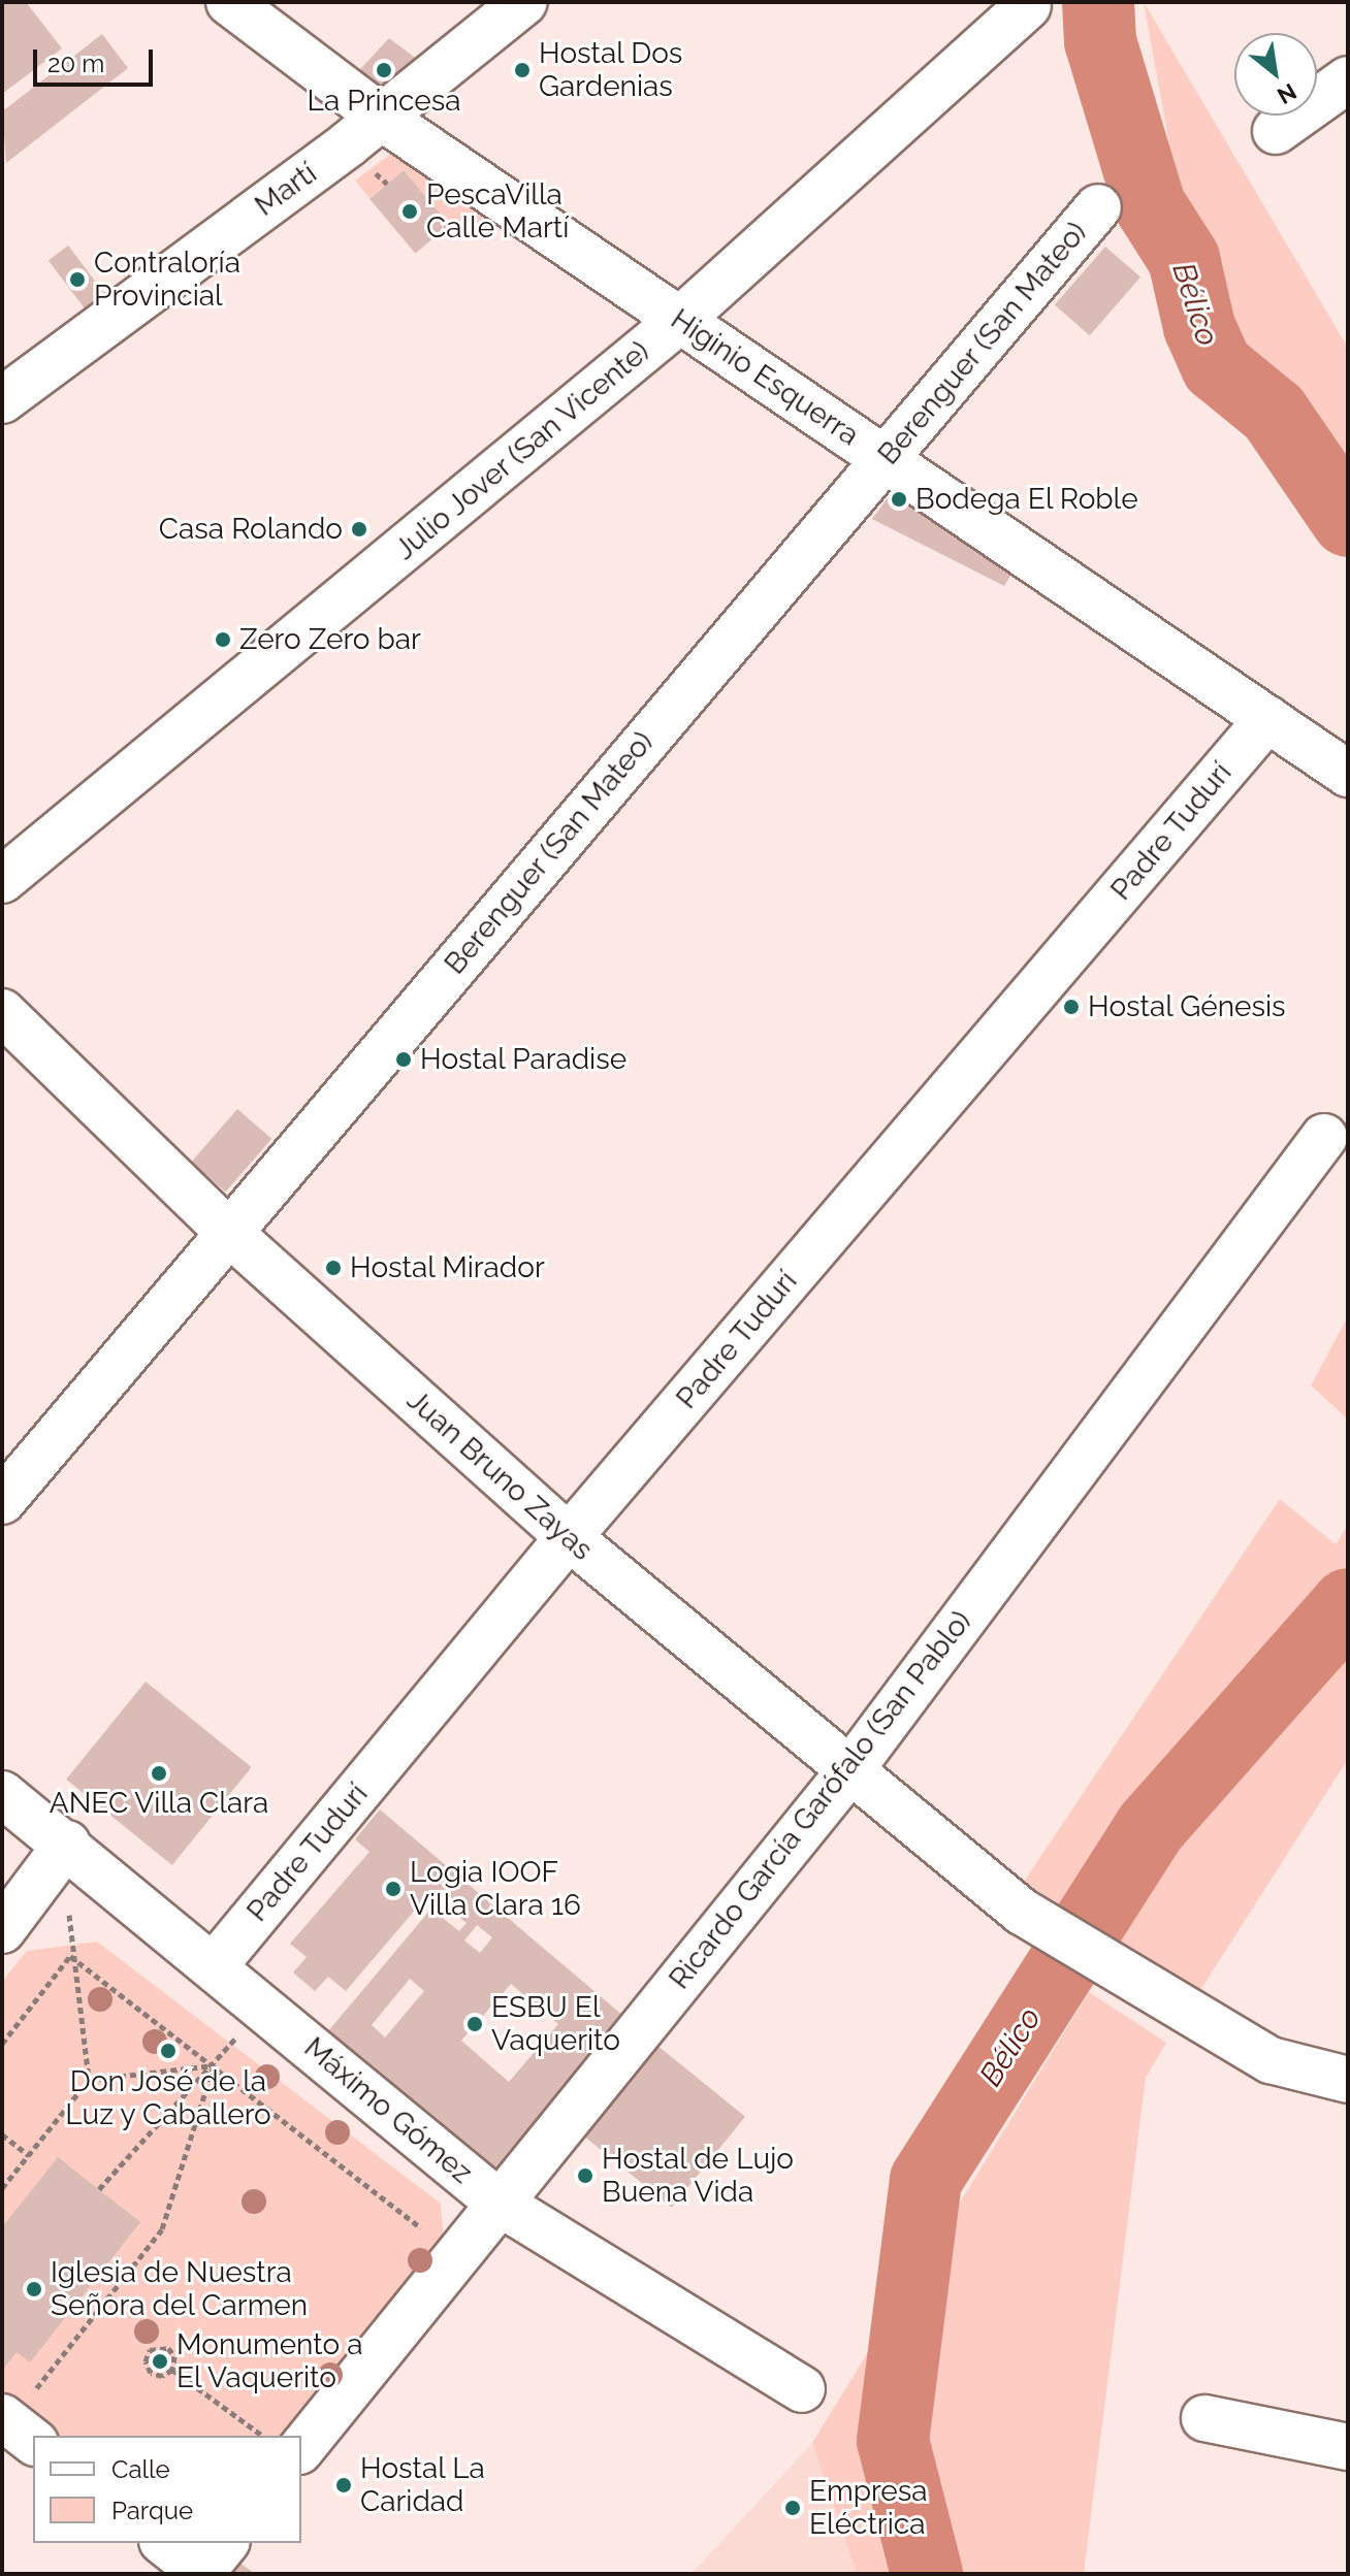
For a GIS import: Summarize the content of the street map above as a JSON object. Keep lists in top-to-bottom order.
{
  "streets": {
    "street": [
      "Martí",
      "Berenguer (San Mateo)",
      "Higinio Esquerra",
      "Julio Jover (San Vicente)",
      "Padre Tudurí",
      "Juan Bruno Zayas",
      "Ricardo García Garófalo (San Pablo)",
      "Máximo Gómez"
    ]
  },
  "crossings": [
    ["Martí", "Higinio Esquerra"],
    ["Berenguer (San Mateo)", "Higinio Esquerra"],
    ["Berenguer (San Mateo)", "Juan Bruno Zayas"],
    ["Higinio Esquerra", "Julio Jover (San Vicente)"],
    ["Higinio Esquerra", "Padre Tudurí"],
    ["Padre Tudurí", "Juan Bruno Zayas"],
    ["Padre Tudurí", "Máximo Gómez"],
    ["Juan Bruno Zayas", "Ricardo García Garófalo (San Pablo)"],
    ["Ricardo García Garófalo (San Pablo)", "Máximo Gómez"]
  ],
  "water": ["Bélico"],
  "places": [
    "La Princesa",
    "Hostal Dos Gardenias",
    "PescaVilla Calle Martí",
    "Contraloría Provincial",
    "Bodega El Roble",
    "Casa Rolando",
    "Zero Zero bar",
    "Hostal Génesis",
    "Hostal Paradise",
    "Hostal Mirador",
    "ANEC Villa Clara",
    "Logia IOOF Villa Clara 16",
    "ESBU El Vaquerito",
    "Don José de la Luz y Caballero",
    "Hostal de Lujo Buena Vida",
    "Iglesia de Nuestra Señora del Carmen",
    "Monumento a El Vaquerito",
    "Hostal La Caridad",
    "Empresa Eléctrica"
  ],
  "legend": ["Calle", "Parque"],
  "scale_bar": "20 m",
  "north": "bottom right"
}
